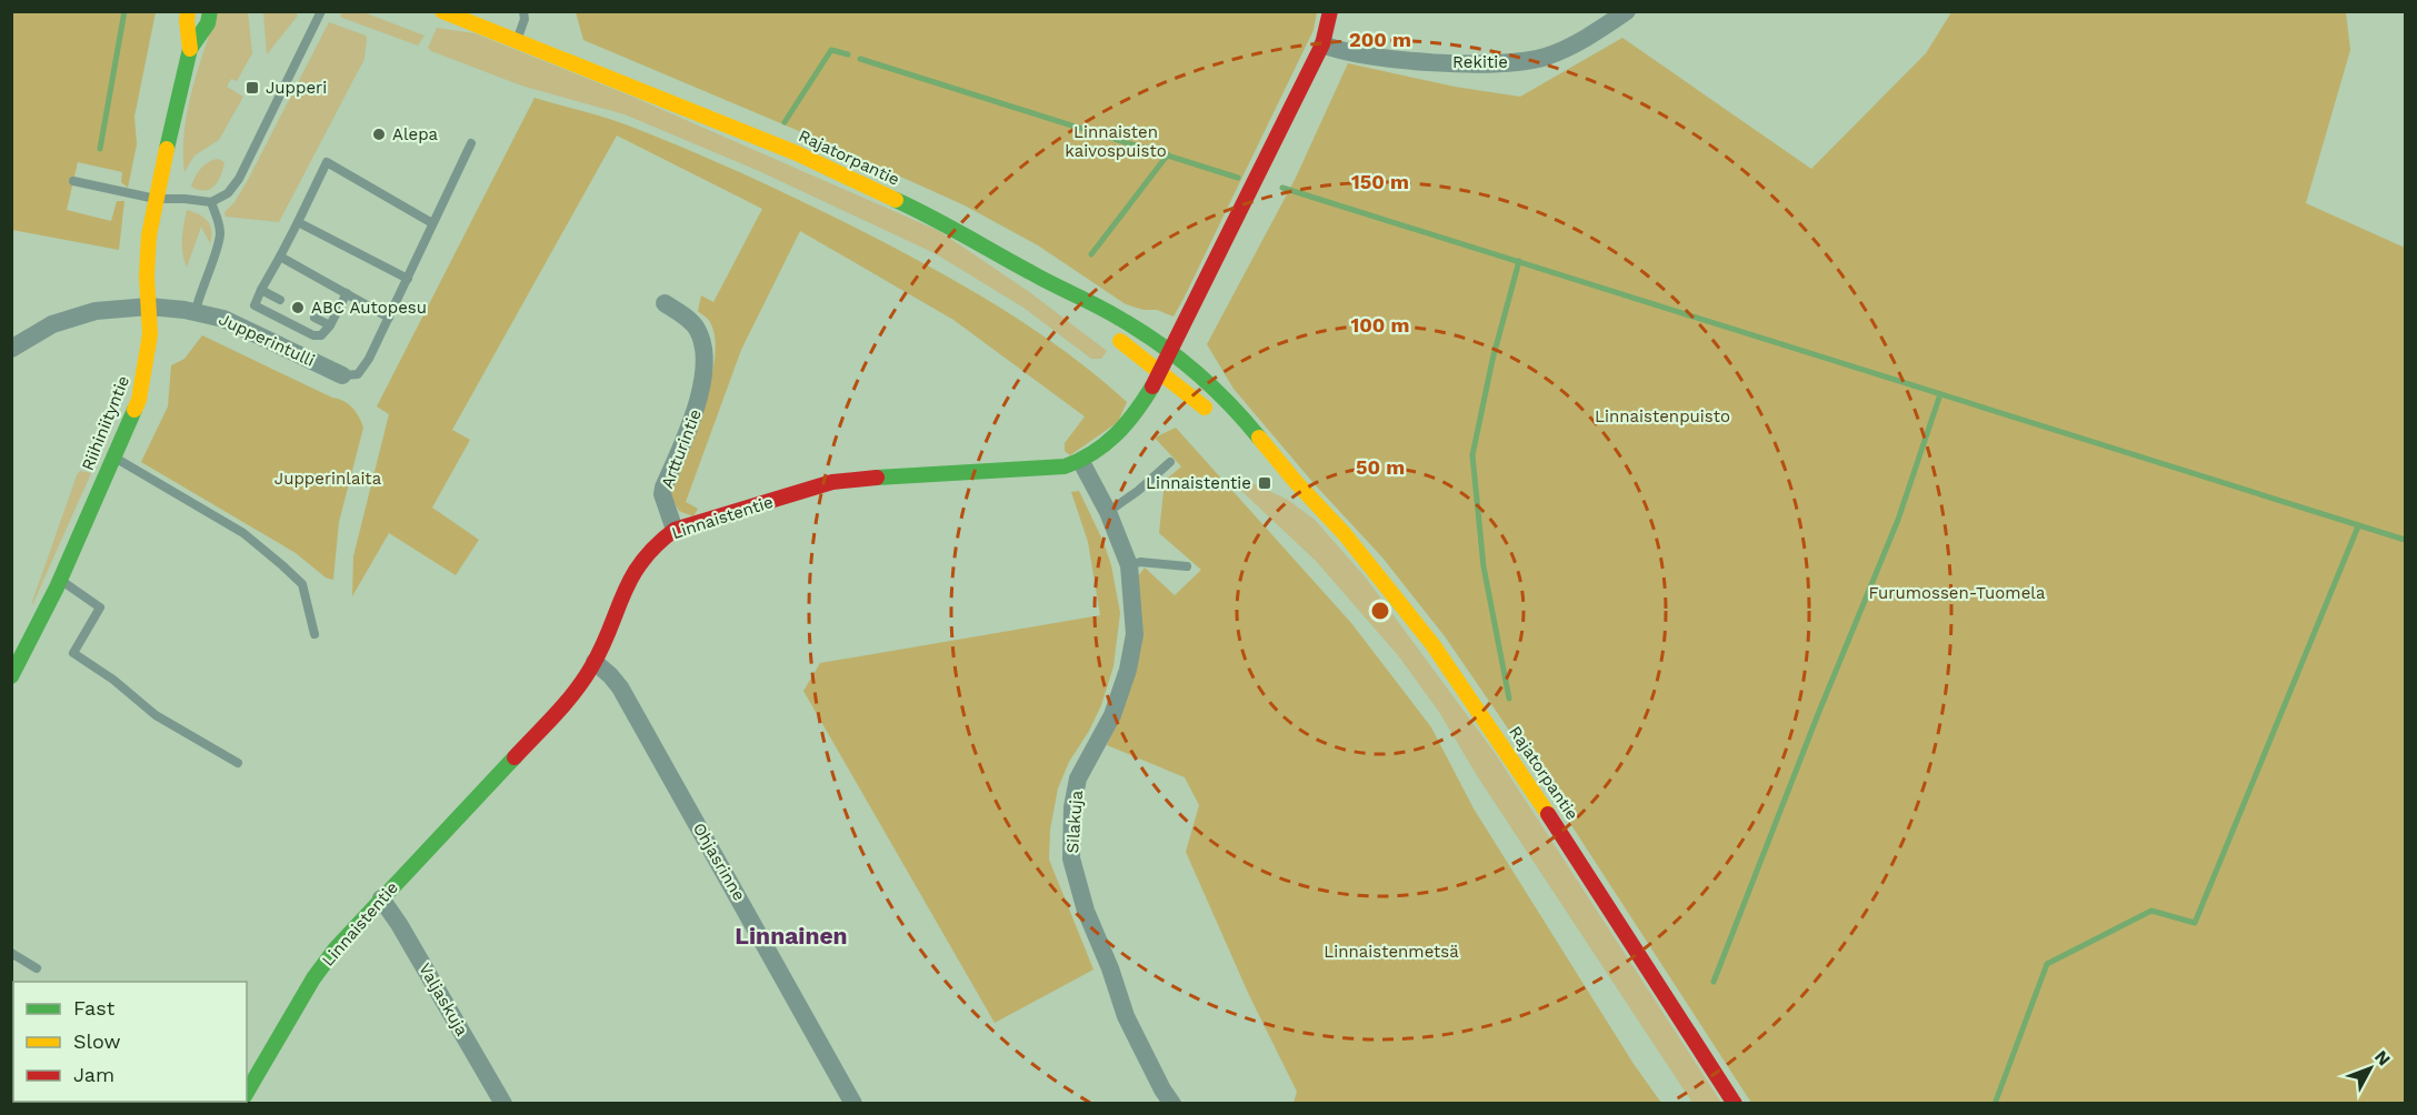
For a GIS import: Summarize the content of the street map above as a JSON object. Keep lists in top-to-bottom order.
{
  "streets": {
    "main road": ["Rajatorpantie", "Riihiniityntie", "Linnaistentie"],
    "street": [
      "Rekitie",
      "Jupperintulli",
      "Artturintie",
      "Silakuja",
      "Ohjasrinne",
      "Valjaskuja"
    ]
  },
  "crossings": [
    ["Rekitie", "Linnaistentie"],
    ["Rajatorpantie", "Linnaistentie"],
    ["Jupperintulli", "Riihiniityntie"],
    ["Artturintie", "Linnaistentie"],
    ["Linnaistentie", "Silakuja"],
    ["Linnaistentie", "Ohjasrinne"],
    ["Linnaistentie", "Valjaskuja"]
  ],
  "districts": ["Linnainen"],
  "parks": [
    "Linnaisten kaivospuisto",
    "Linnaistenpuisto",
    "Jupperinlaita",
    "Furumossen-Tuomela",
    "Linnaistenmetsä"
  ],
  "places": {
    "transit": ["Jupperi", "Linnaistentie"],
    "other": ["Alepa", "ABC Autopesu"]
  },
  "legend": ["Fast", "Slow", "Jam"],
  "north": "top right",
  "rings": [
    "200 m",
    "150 m",
    "100 m",
    "50 m"
  ]
}
